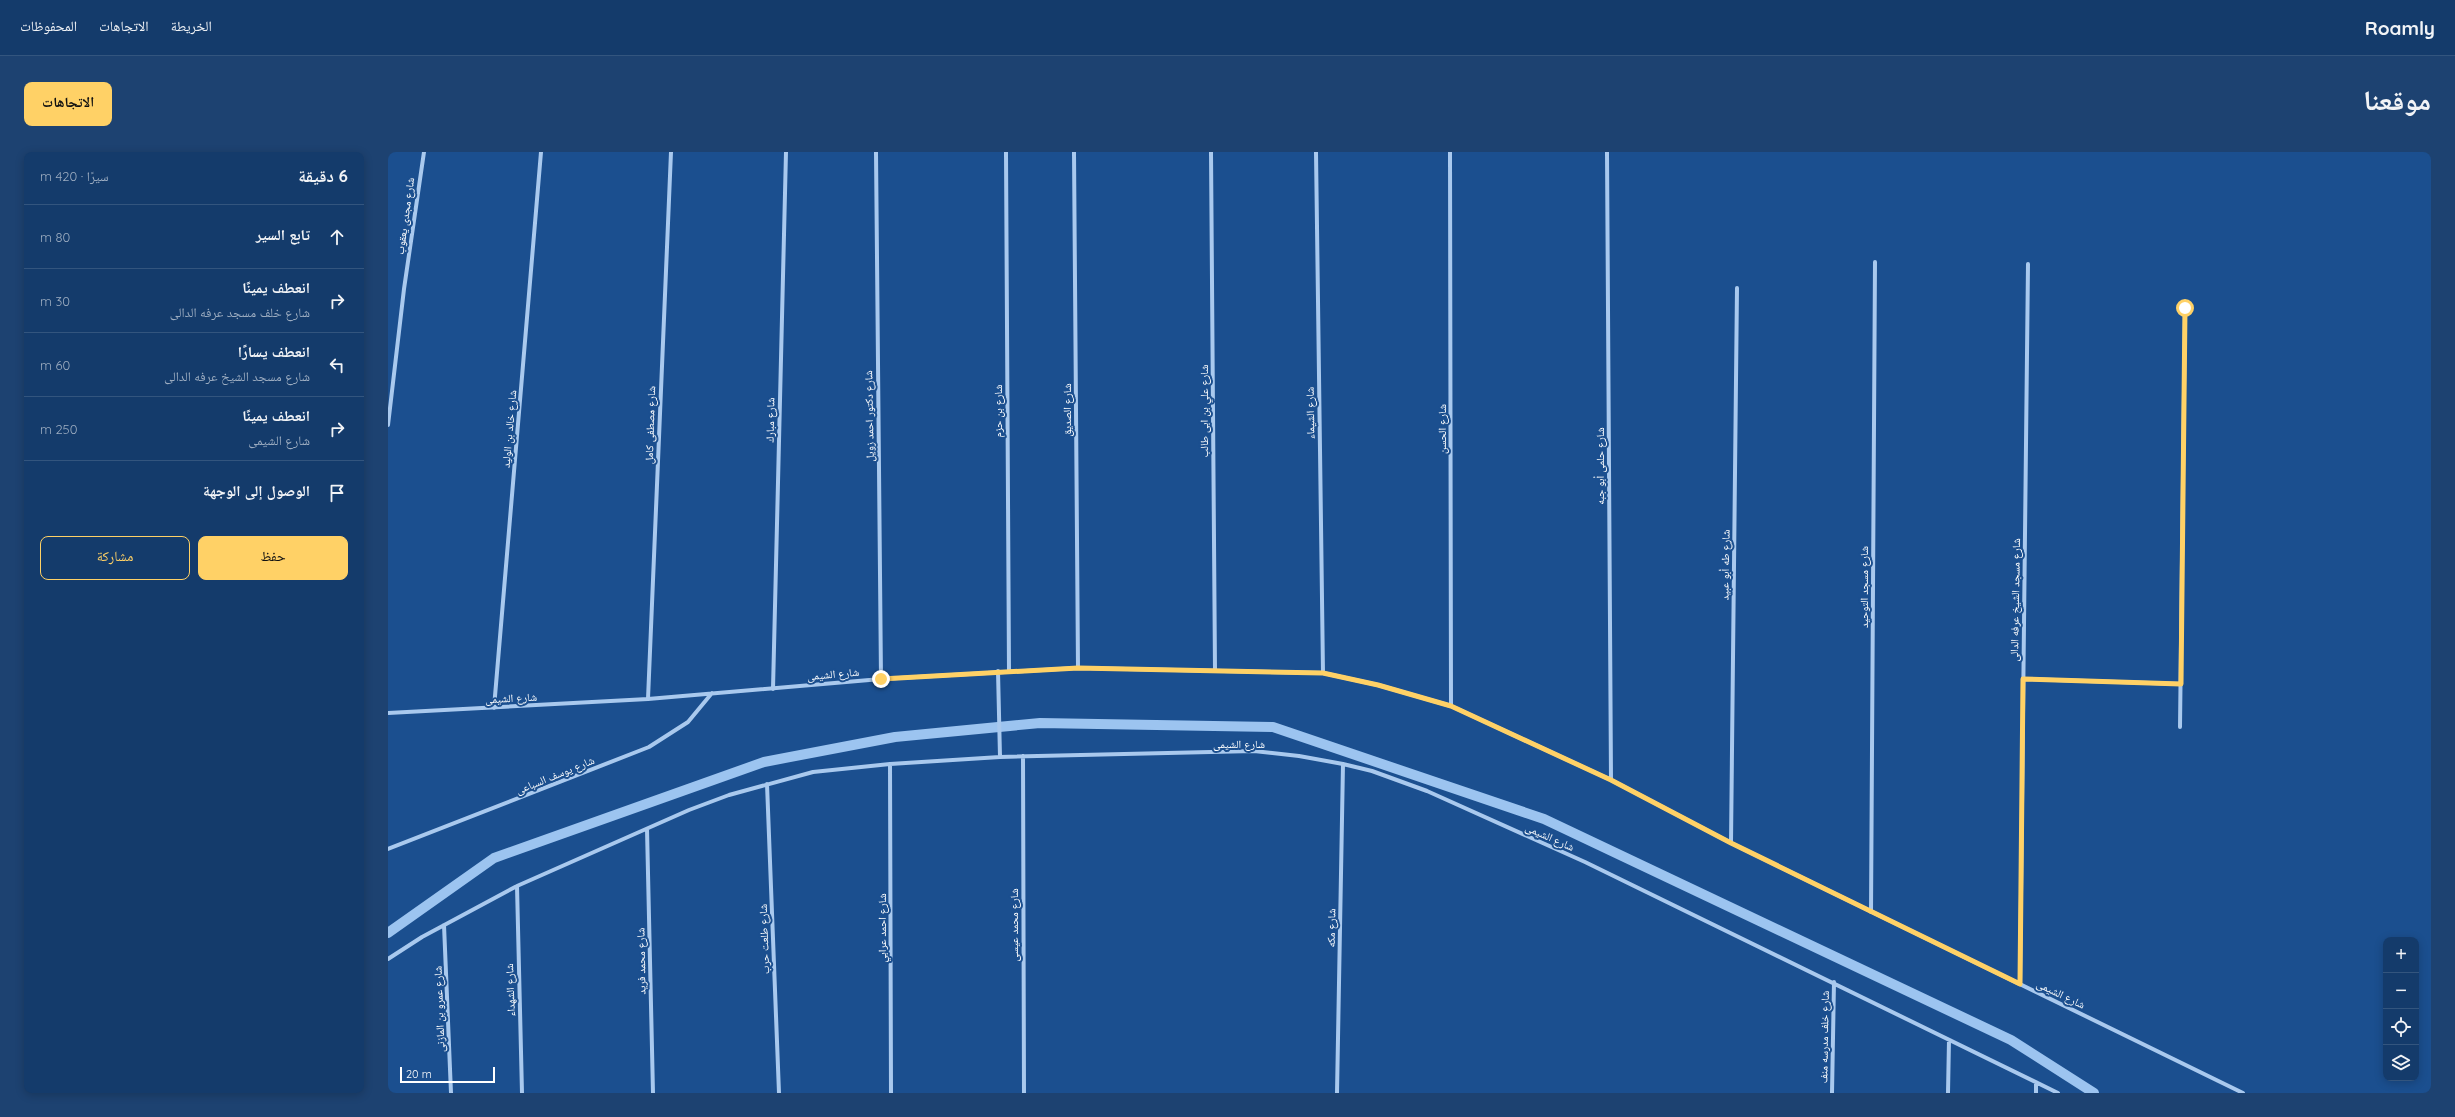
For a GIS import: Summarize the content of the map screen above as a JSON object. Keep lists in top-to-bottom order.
{
  "streets": {
    "street": [
      "شارع مجدى يعقوب",
      "شارع الصديق",
      "شارع بن حزم",
      "شارع علي بن ابى طالب",
      "شارع الشيماء",
      "شارع دكتور احمد زويل",
      "شارع مبارك",
      "شارع مصطفى كامل",
      "شارع خالد بن الوليد",
      "شارع الحسن",
      "شارع حلمى أبو جبه",
      "شارع طه أبو عبيد",
      "شارع مسجد التوحيد",
      "شارع مسجد الشيخ عرفه الدالى",
      "شارع الشيمى",
      "شارع يوسف السباعى",
      "شارع محمد عيسى",
      "شارع احمد عرابي",
      "شارع مكه",
      "شارع طلعت حرب",
      "شارع محمد فريد",
      "شارع الشهداء",
      "شارع عمرو بن المازنى",
      "شارع خلف مدرسه منف"
    ]
  },
  "crossings": [
    ["شارع الصديق", "شارع الشيمى"],
    ["شارع بن حزم", "شارع الشيمى"],
    ["شارع علي بن ابى طالب", "شارع الشيمى"],
    ["شارع الشيماء", "شارع الشيمى"],
    ["شارع دكتور احمد زويل", "شارع الشيمى"],
    ["شارع مبارك", "شارع الشيمى"],
    ["شارع مصطفى كامل", "شارع الشيمى"],
    ["شارع خالد بن الوليد", "شارع الشيمى"],
    ["شارع الحسن", "شارع الشيمى"],
    ["شارع حلمى أبو جبه", "شارع الشيمى"],
    ["شارع طه أبو عبيد", "شارع الشيمى"],
    ["شارع مسجد التوحيد", "شارع الشيمى"],
    ["شارع مسجد الشيخ عرفه الدالى", "شارع الشيمى"],
    ["شارع الشيمى", "شارع يوسف السباعى"],
    ["شارع الشيمى", "شارع محمد عيسى"],
    ["شارع الشيمى", "شارع احمد عرابي"],
    ["شارع الشيمى", "شارع مكه"],
    ["شارع الشيمى", "شارع طلعت حرب"],
    ["شارع الشيمى", "شارع محمد فريد"],
    ["شارع الشيمى", "شارع الشهداء"],
    ["شارع الشيمى", "شارع عمرو بن المازنى"],
    ["شارع الشيمى", "شارع خلف مدرسه منف"]
  ],
  "scale_bar": "20 m",
  "page": {
    "header": "Roamly",
    "nav": ["الخريطة", "الاتجاهات", "المحفوظات"],
    "title": "موقعنا",
    "buttons": [
      "الاتجاهات",
      ["حفظ", "مشاركة"]
    ],
    "heading": ["6 دقيقة", "سيرًا · 420 m"],
    "list": [
      ["تابع السير", "80 m"],
      ["انعطف يمينًا", "شارع خلف مسجد عرفه الدالى", "30 m"],
      ["انعطف يسارًا", "شارع مسجد الشيخ عرفه الدالى", "60 m"],
      ["انعطف يمينًا", "شارع الشيمى", "250 m"],
      "الوصول إلى الوجهة"
    ],
    "map_buttons": ["+", "−"],
    "scale": "20 m"
  }
}
